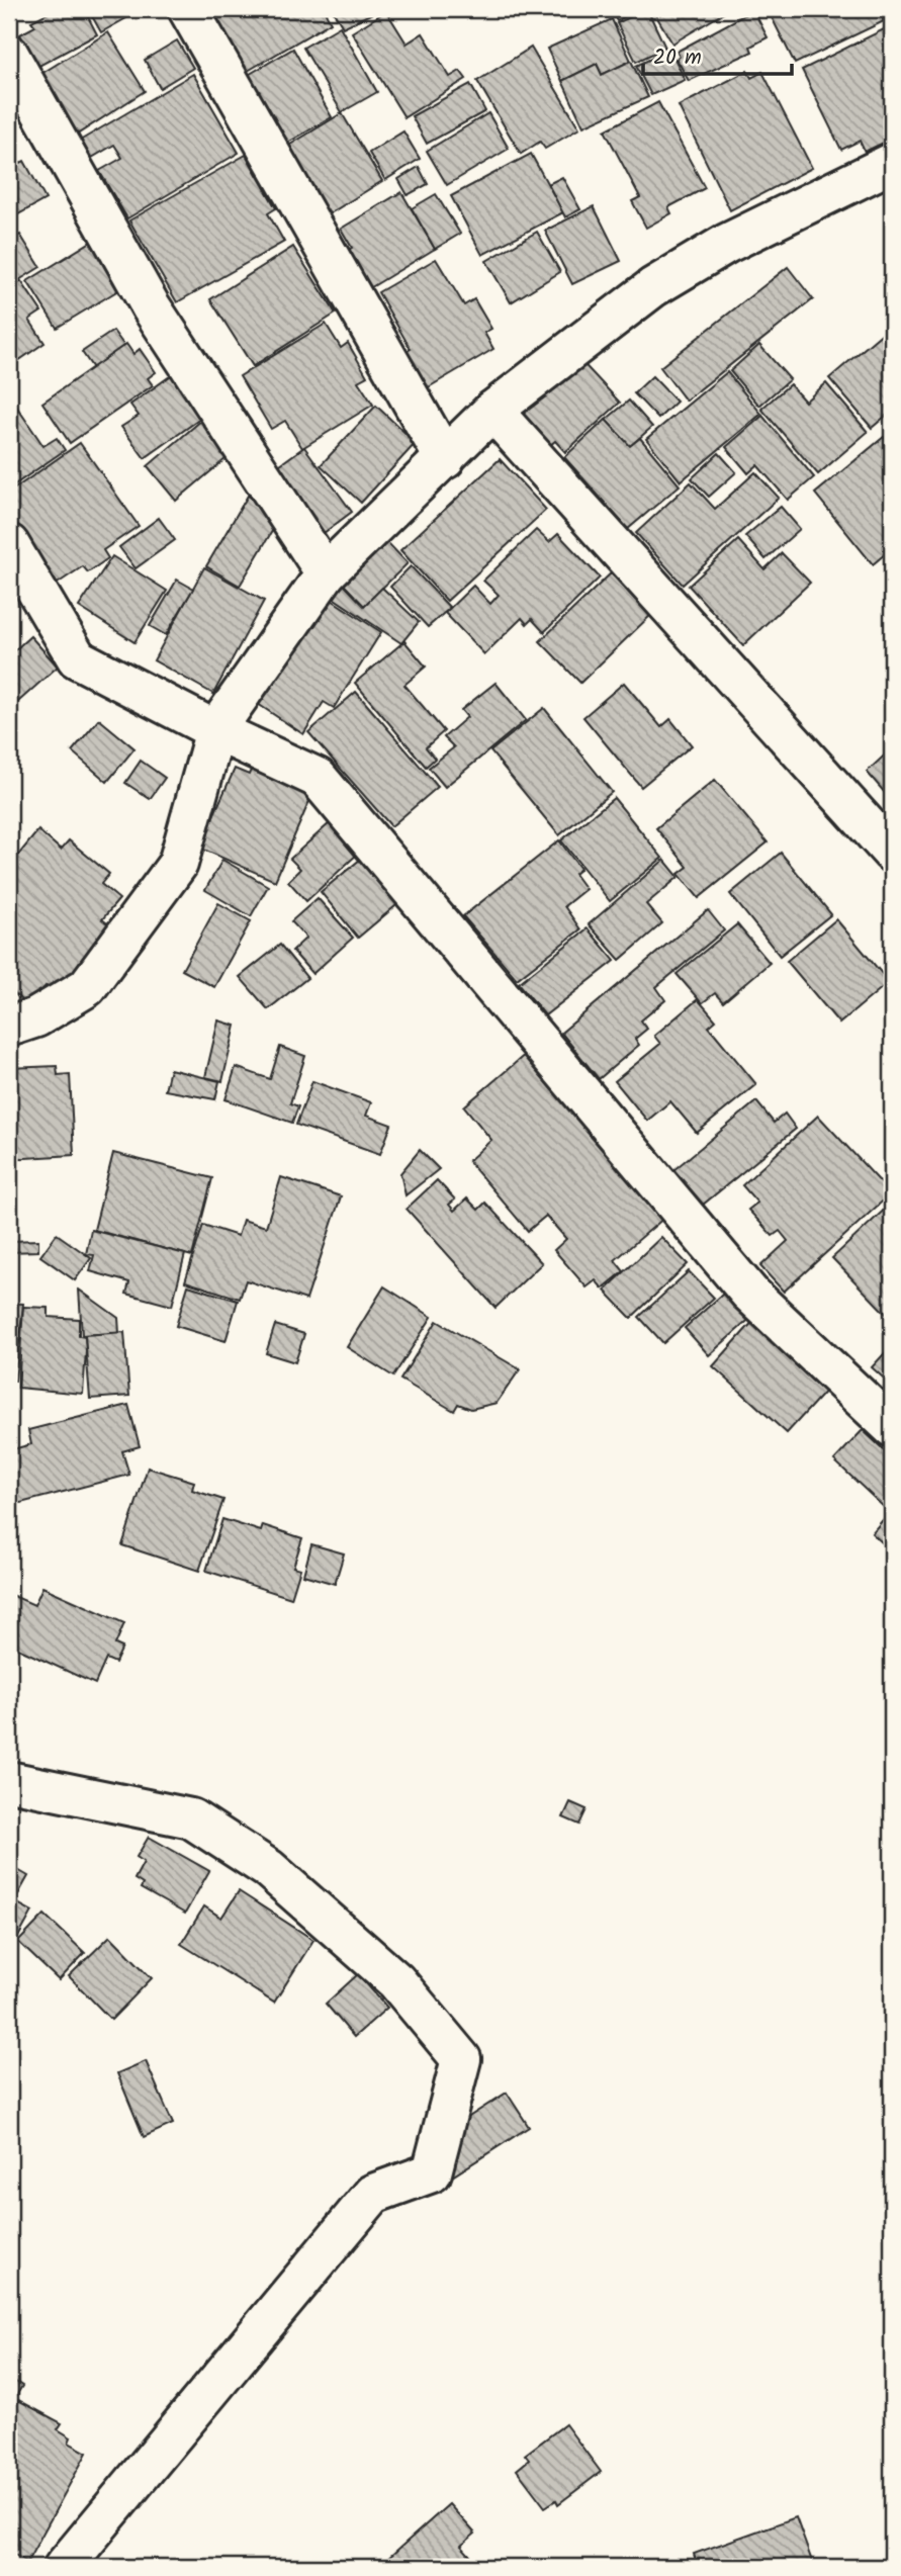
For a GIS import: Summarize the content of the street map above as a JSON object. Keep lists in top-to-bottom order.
{
  "scale_bar": "20 m"
}
